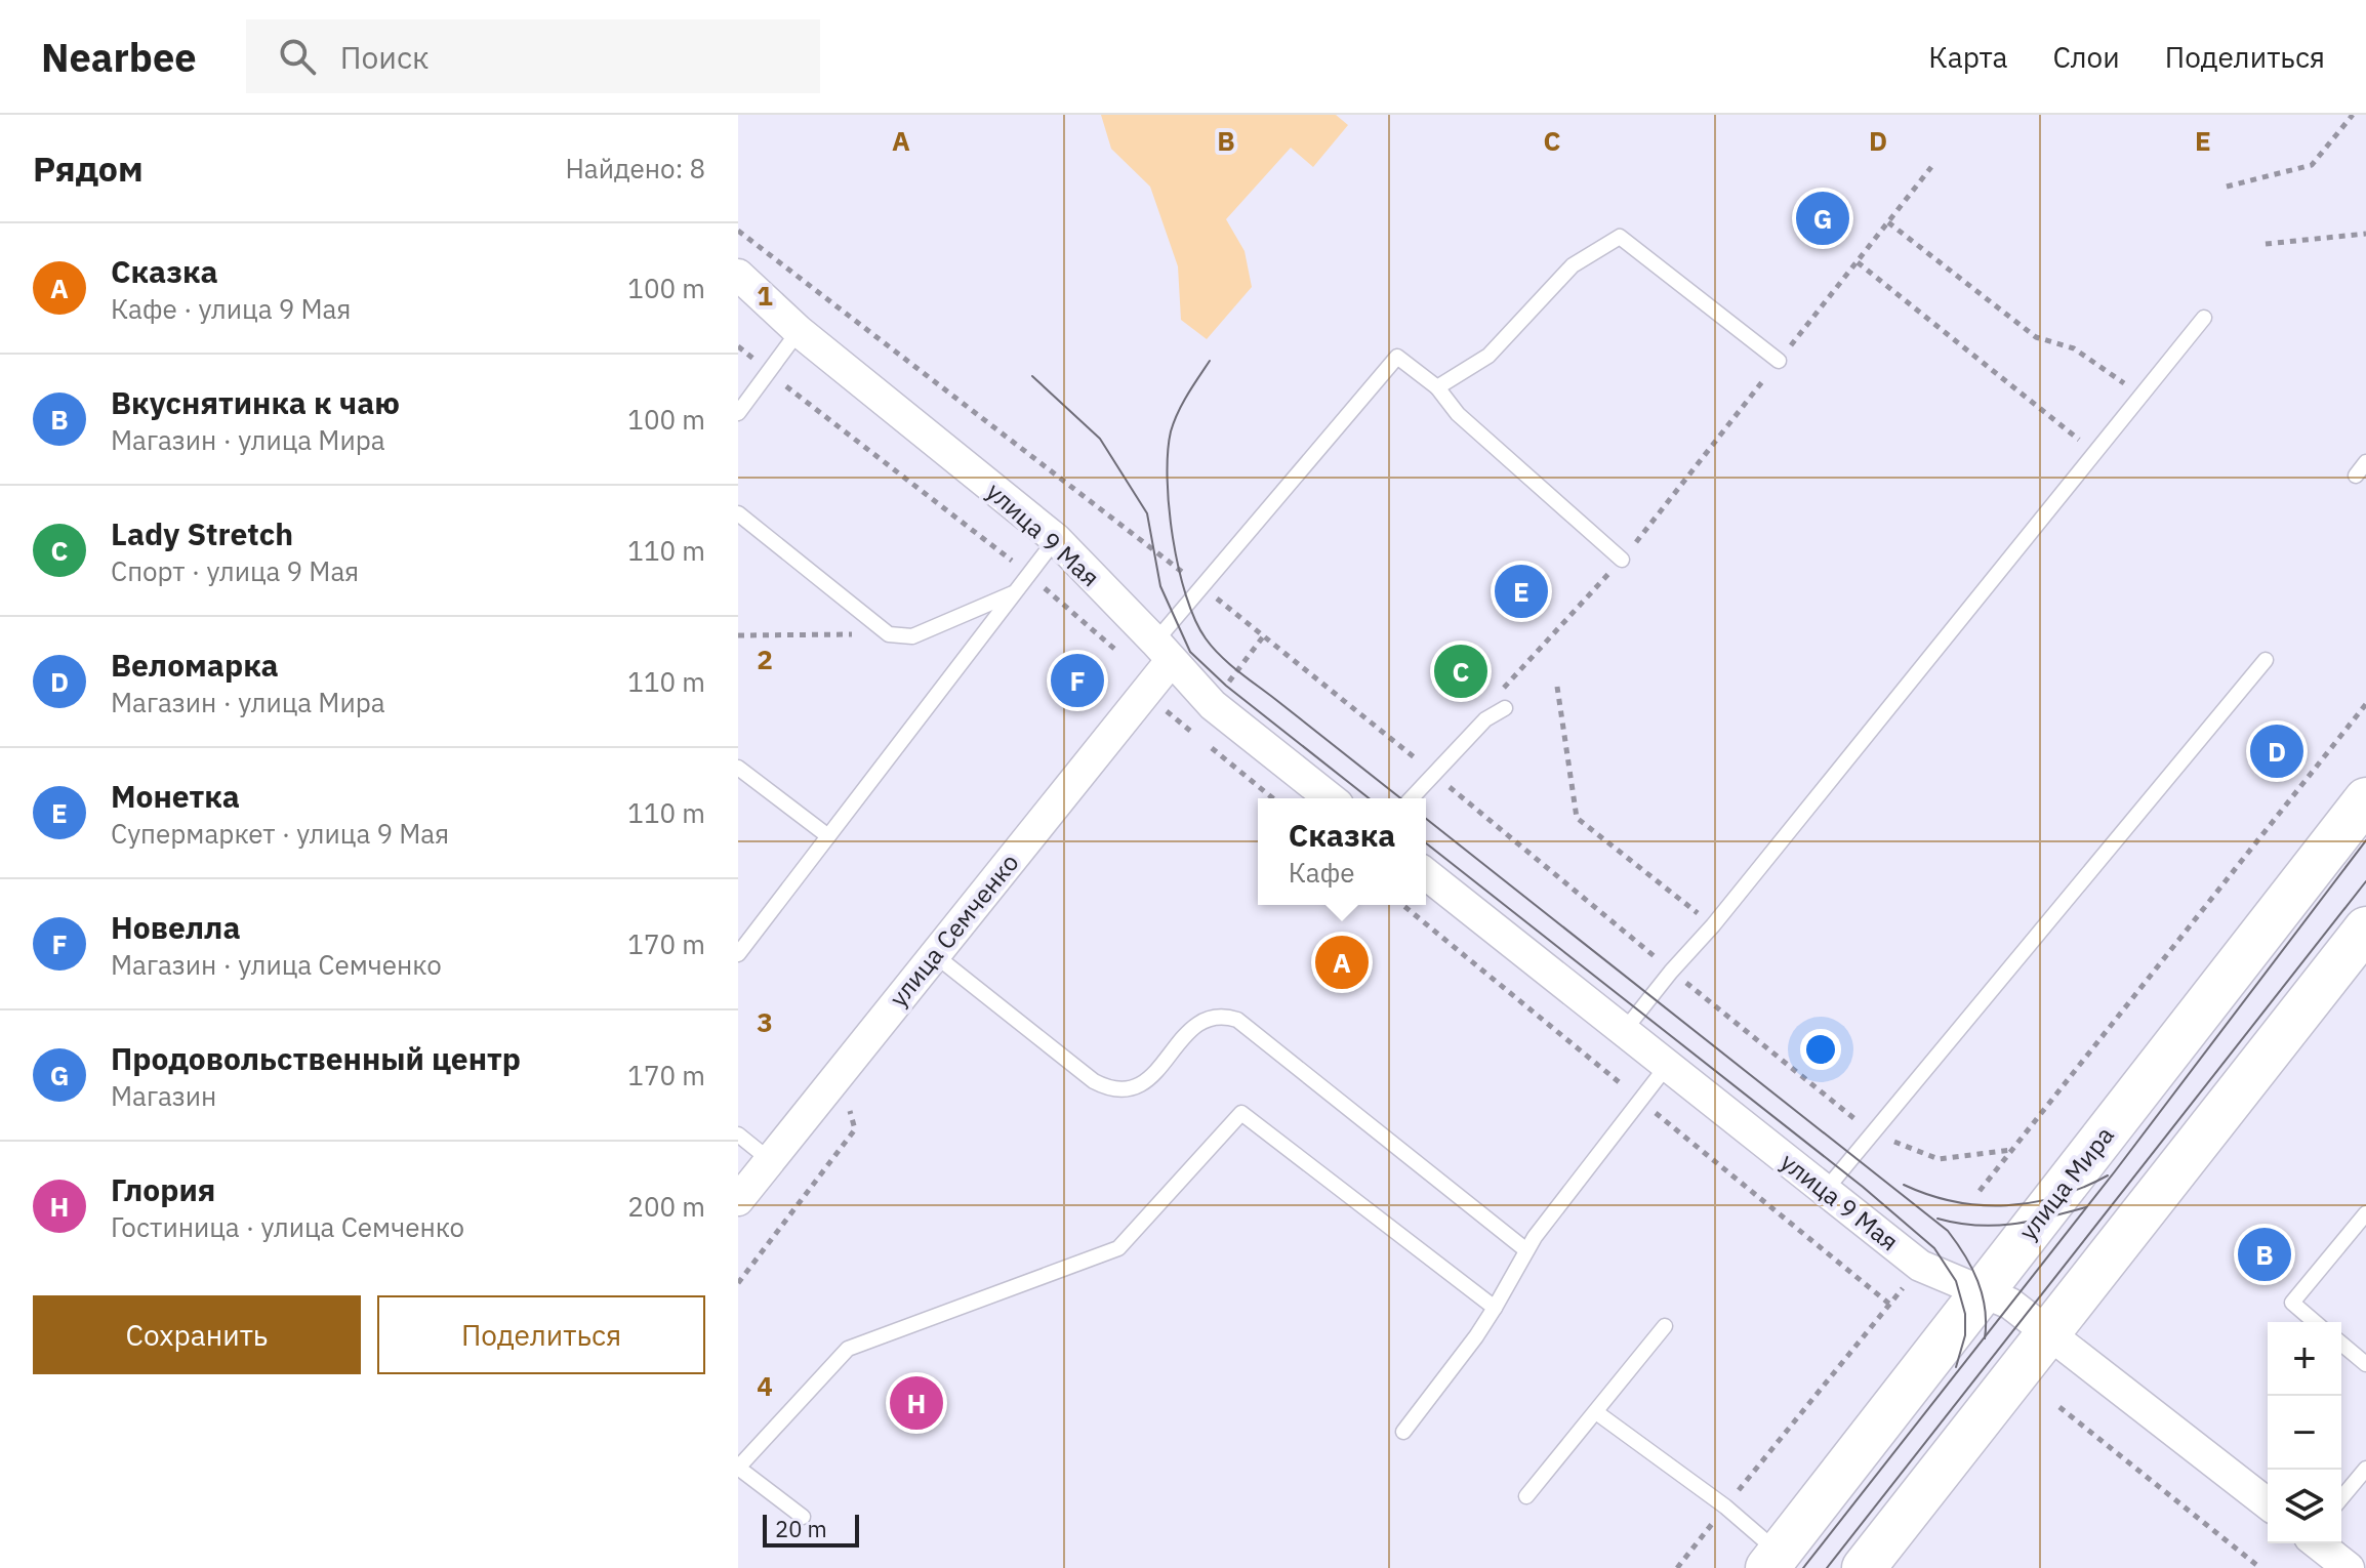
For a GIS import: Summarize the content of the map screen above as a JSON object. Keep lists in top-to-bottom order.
{
  "streets": {
    "main road": ["улица Мира"],
    "street": ["улица 9 Мая", "улица Семченко"]
  },
  "crossings": [
    ["улица 9 Мая", "улица Семченко"],
    ["улица 9 Мая", "улица Мира"]
  ],
  "scale_bar": "20 m",
  "page": {
    "header": "Nearbee",
    "search": "Поиск",
    "nav": ["Карта", "Слои", "Поделиться"],
    "heading": ["Рядом", "Найдено: 8"],
    "pins": [
      "G",
      "E",
      "C",
      "F",
      "D",
      "A",
      "B",
      "H"
    ],
    "list": [
      {
        "mark": "A",
        "name": "Сказка",
        "note": "Кафе · улица 9 Мая",
        "value": "100 m"
      },
      {
        "mark": "B",
        "name": "Вкуснятинка к чаю",
        "note": "Магазин · улица Мира",
        "value": "100 m"
      },
      {
        "mark": "C",
        "name": "Lady Stretch",
        "note": "Спорт · улица 9 Мая",
        "value": "110 m"
      },
      {
        "mark": "D",
        "name": "Веломарка",
        "note": "Магазин · улица Мира",
        "value": "110 m"
      },
      {
        "mark": "E",
        "name": "Монетка",
        "note": "Супермаркет · улица 9 Мая",
        "value": "110 m"
      },
      {
        "mark": "F",
        "name": "Новелла",
        "note": "Магазин · улица Семченко",
        "value": "170 m"
      },
      {
        "mark": "G",
        "name": "Продовольственный центр",
        "note": "Магазин",
        "value": "170 m"
      },
      {
        "mark": "H",
        "name": "Глория",
        "note": "Гостиница · улица Семченко",
        "value": "200 m"
      }
    ],
    "popup": ["Сказка", "Кафе"],
    "buttons": ["Сохранить", "Поделиться"],
    "map_buttons": ["+", "−"],
    "scale": "20 m"
  },
  "grid": {
    "columns": [
      "A",
      "B",
      "C",
      "D",
      "E"
    ],
    "rows": [
      "1",
      "2",
      "3",
      "4"
    ]
  }
}
